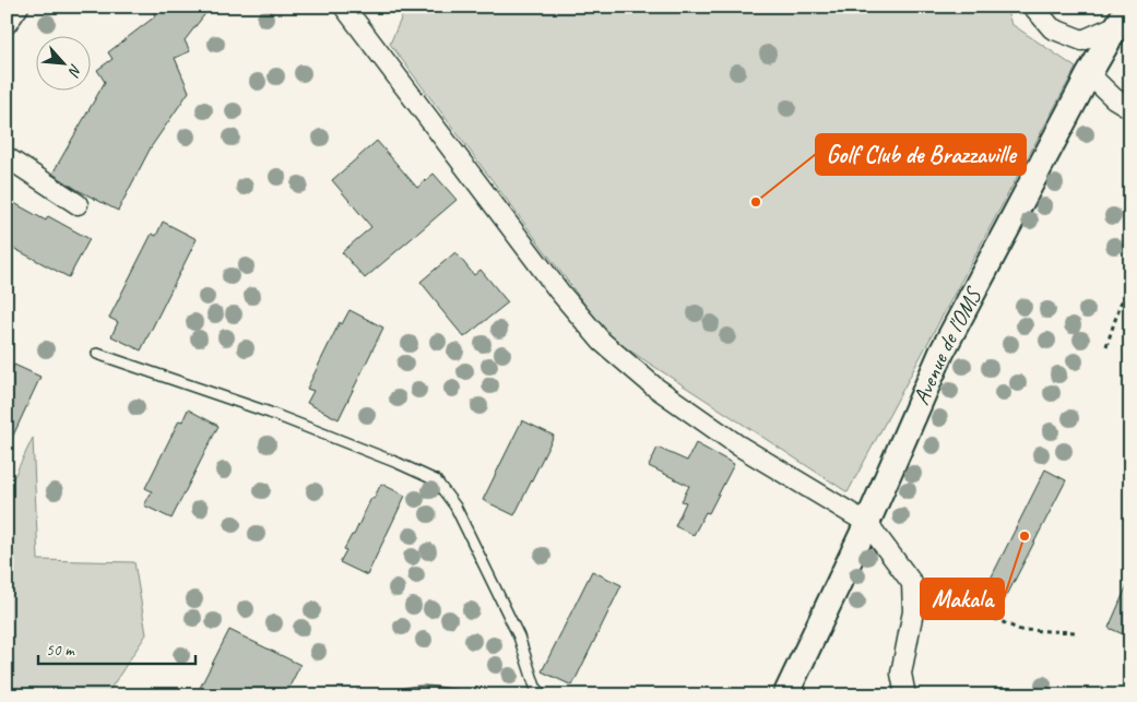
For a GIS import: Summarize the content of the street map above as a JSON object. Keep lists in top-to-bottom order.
{
  "streets": {
    "street": ["Avenue de l'OMS"]
  },
  "places": ["Golf Club de Brazzaville", "Makala"],
  "scale_bar": "50 m",
  "north": "bottom right"
}
